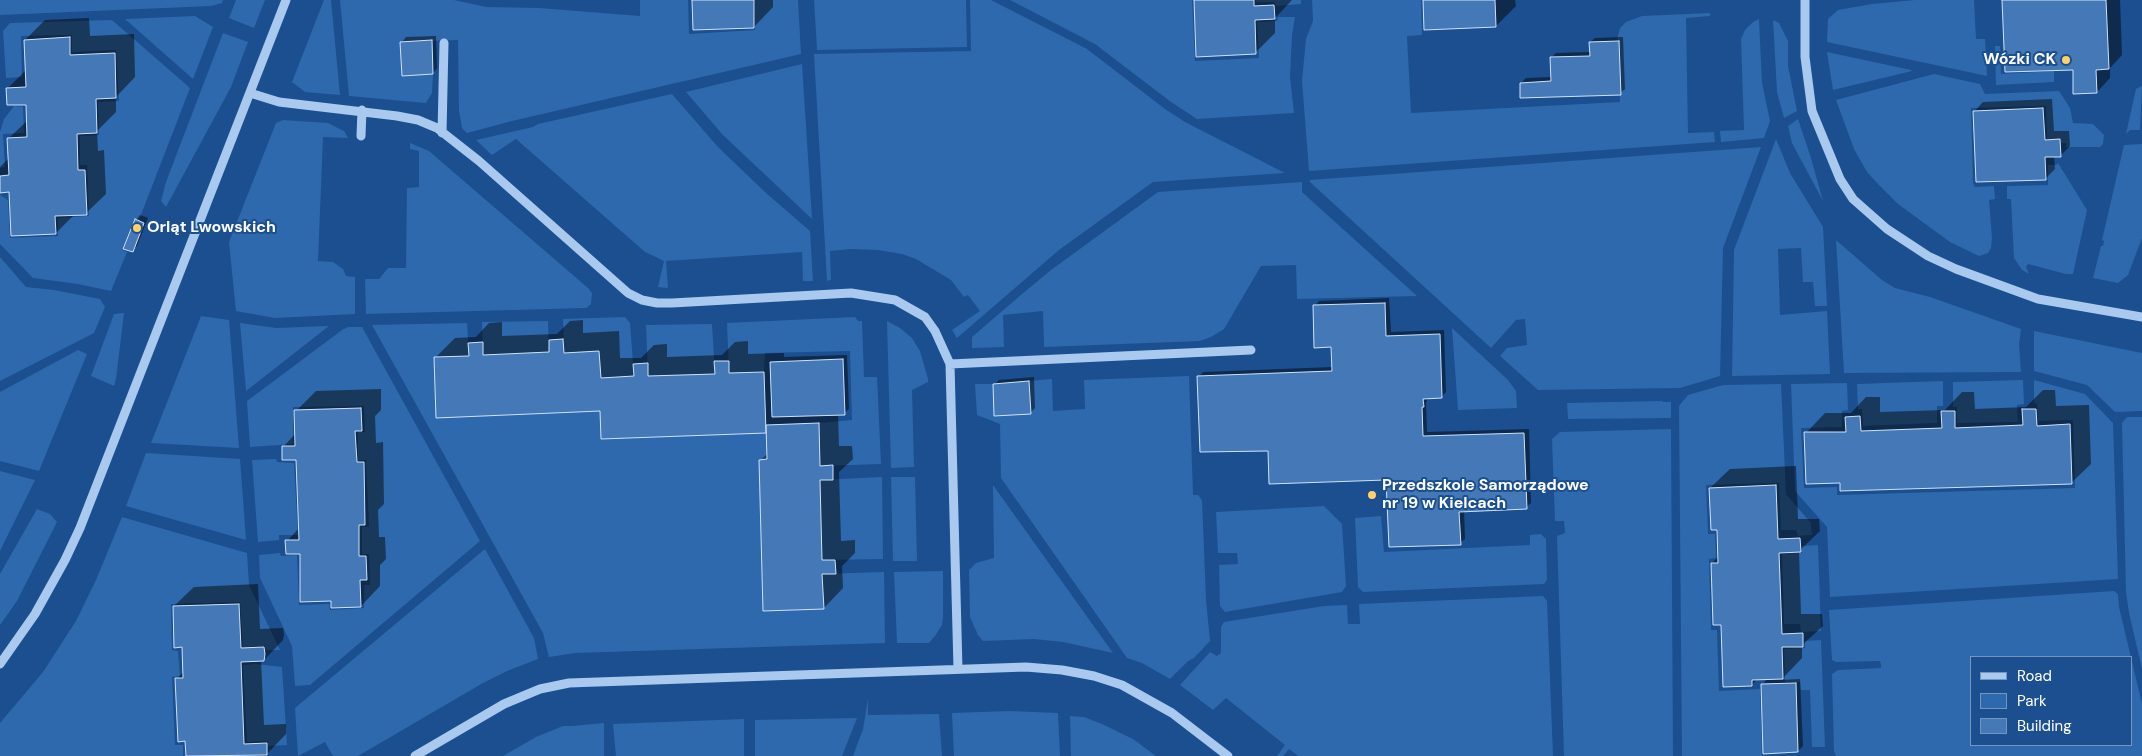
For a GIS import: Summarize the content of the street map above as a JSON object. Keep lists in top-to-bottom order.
{
  "places": ["Wózki CK", "Orląt Lwowskich", "Przedszkole Samorządowe nr 19 w Kielcach"],
  "legend": ["Road", "Park", "Building"]
}
